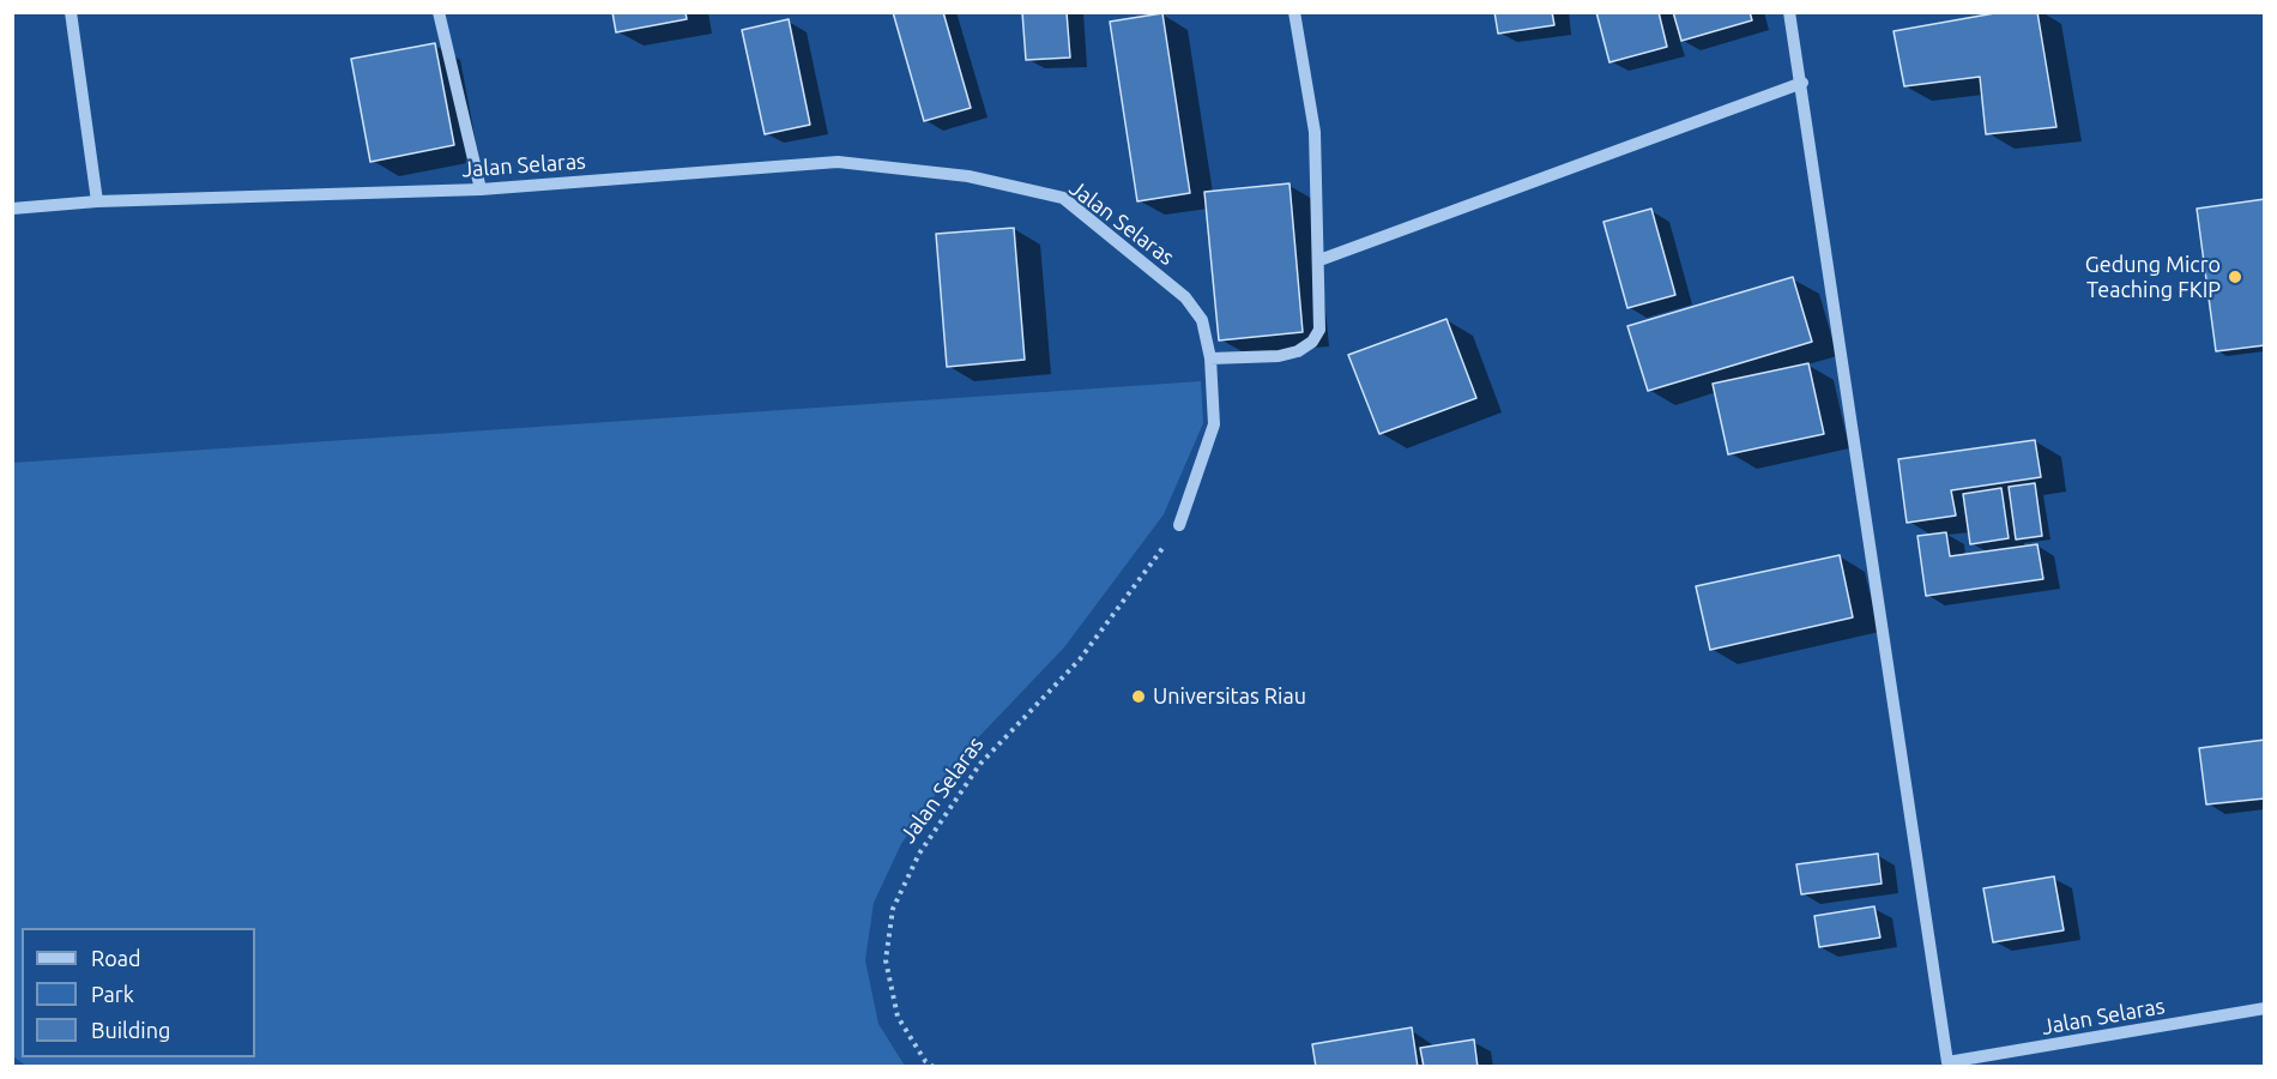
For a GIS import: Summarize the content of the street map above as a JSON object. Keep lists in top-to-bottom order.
{
  "streets": {
    "street": ["Jalan Selaras"]
  },
  "places": ["Gedung Micro Teaching FKIP", "Universitas Riau"],
  "legend": ["Road", "Park", "Building"]
}
